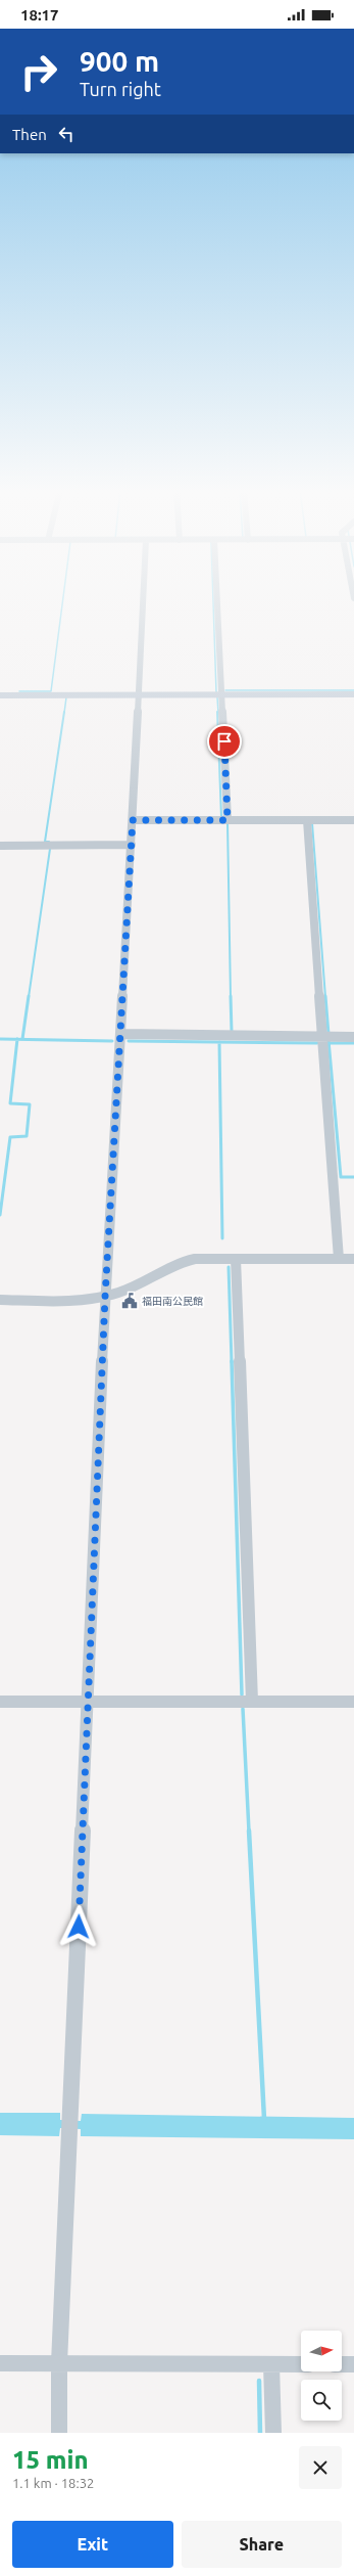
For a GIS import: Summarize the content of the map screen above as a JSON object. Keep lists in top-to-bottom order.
{
  "places": {
    "public building": ["福田南公民館"]
  },
  "north": "right",
  "page": {
    "status": "18:17",
    "turn": ["900 m", "Turn right"],
    "then": "Then",
    "heading": ["15 min", "1.1 km · 18:32"],
    "buttons": ["Exit", "Share"]
  }
}
